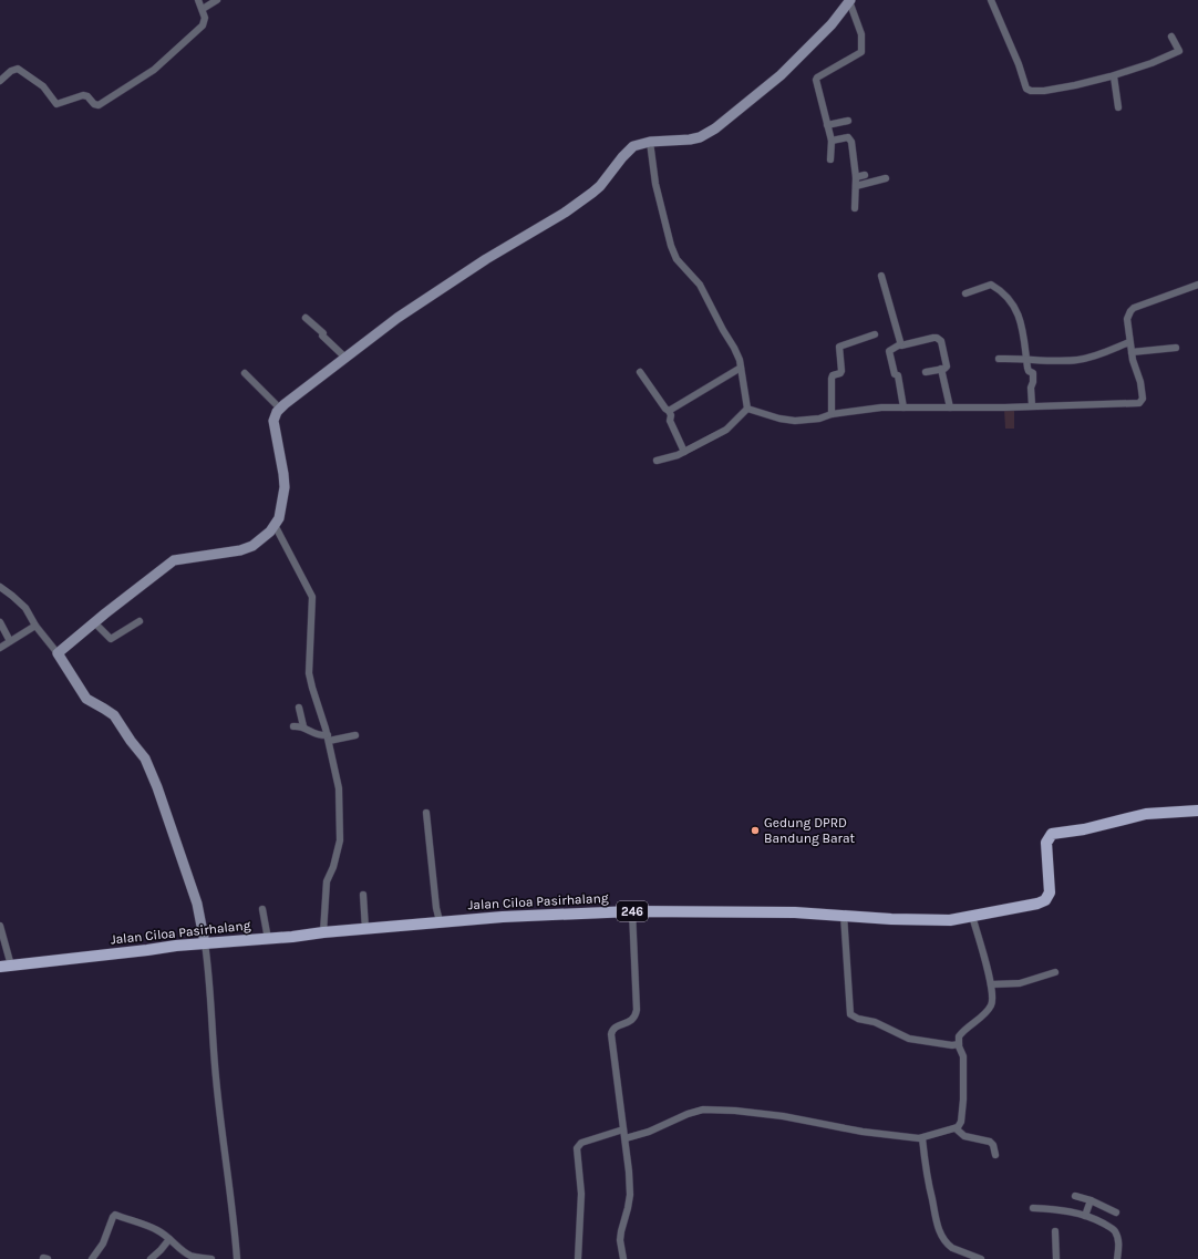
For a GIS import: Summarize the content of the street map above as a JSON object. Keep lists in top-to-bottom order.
{
  "streets": {
    "main road": ["Jalan Ciloa Pasirhalang", "246"]
  },
  "places": ["Gedung DPRD Bandung Barat"]
}
